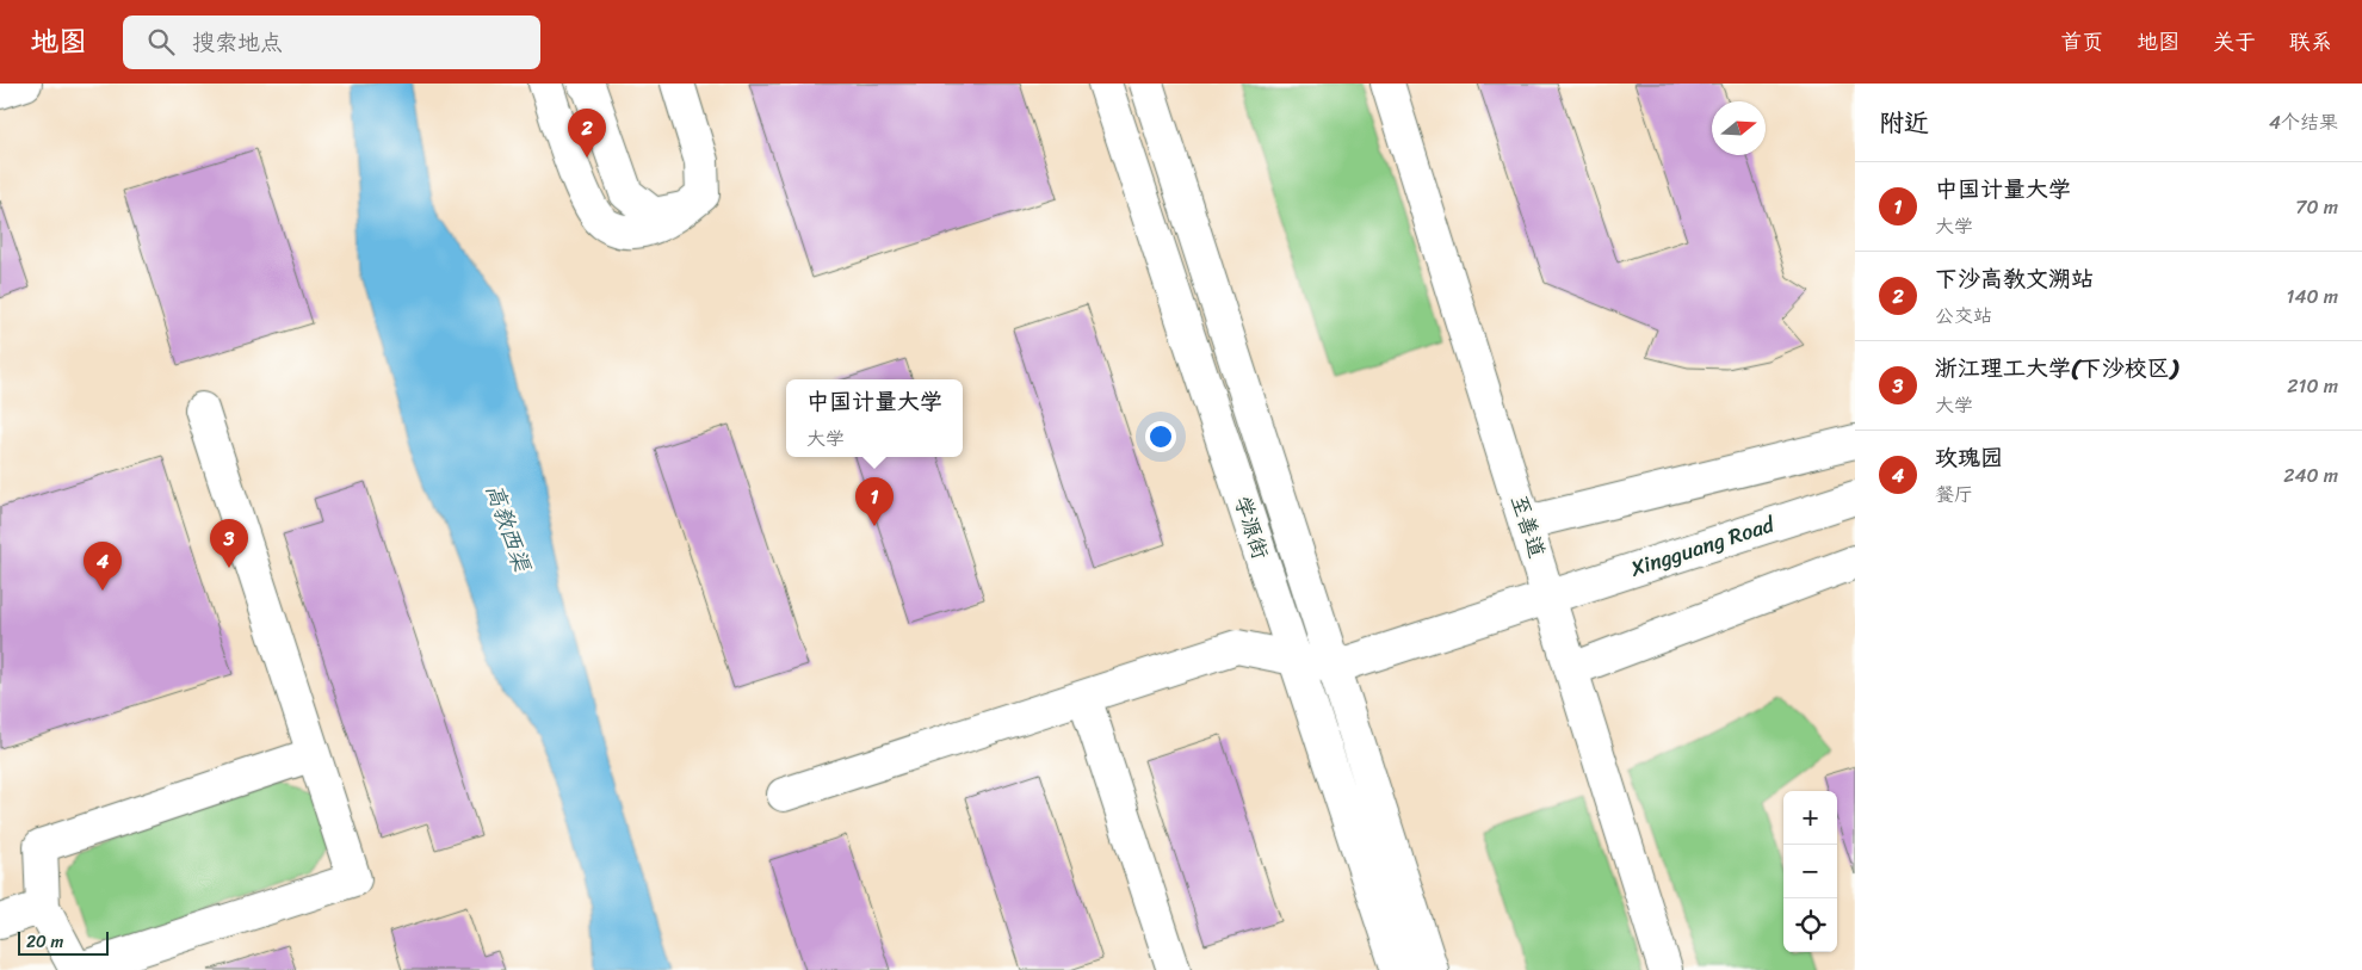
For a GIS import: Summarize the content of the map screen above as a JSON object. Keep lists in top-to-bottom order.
{
  "streets": {
    "street": ["至善道", "学源街", "Xingguang Road"]
  },
  "crossings": [
    ["至善道", "Xingguang Road"],
    ["学源街", "Xingguang Road"]
  ],
  "water": ["高教西渠"],
  "scale_bar": "20 m",
  "north": "right",
  "page": {
    "header": "地图",
    "search": "搜索地点",
    "nav": [
      "首页",
      "地图",
      "关于",
      "联系"
    ],
    "heading": ["附近", "4个结果"],
    "pins": [
      "2",
      "1",
      "3",
      "4"
    ],
    "list": [
      {
        "mark": "1",
        "name": "中国计量大学",
        "note": "大学",
        "value": "70 m"
      },
      {
        "mark": "2",
        "name": "下沙高教文溯站",
        "note": "公交站",
        "value": "140 m"
      },
      {
        "mark": "3",
        "name": "浙江理工大学(下沙校区)",
        "note": "大学",
        "value": "210 m"
      },
      {
        "mark": "4",
        "name": "玫瑰园",
        "note": "餐厅",
        "value": "240 m"
      }
    ],
    "popup": ["中国计量大学", "大学"],
    "map_buttons": ["+", "−"],
    "scale": "20 m"
  }
}
